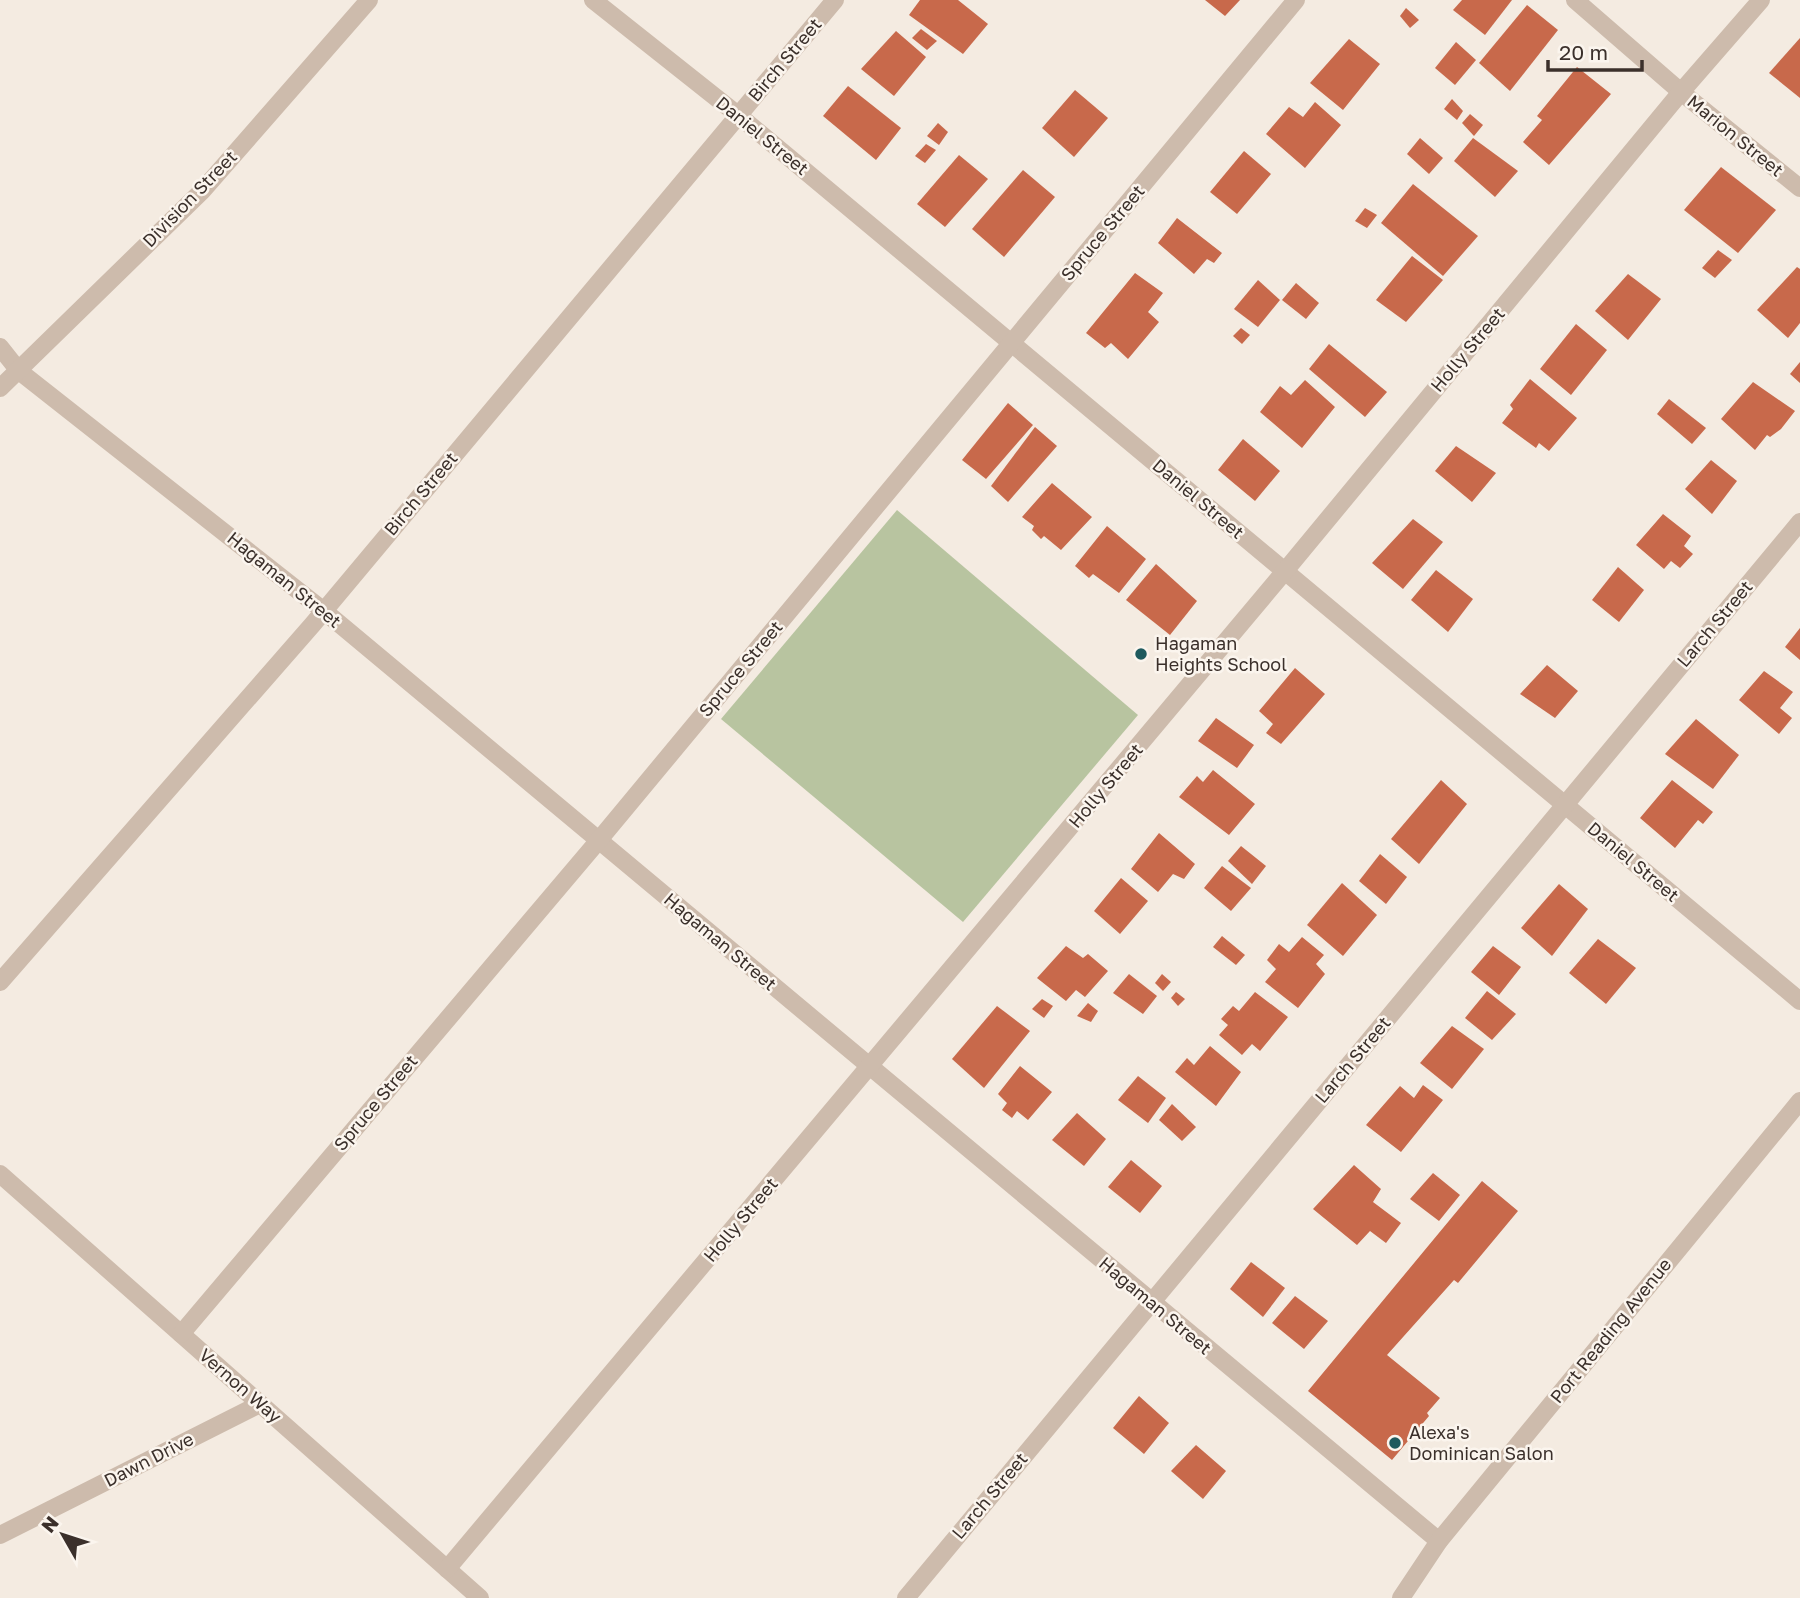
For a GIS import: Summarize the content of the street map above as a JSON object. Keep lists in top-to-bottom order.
{
  "streets": {
    "street": [
      "Birch Street",
      "Daniel Street",
      "Marion Street",
      "Division Street",
      "Spruce Street",
      "Holly Street",
      "Hagaman Street",
      "Larch Street",
      "Port Reading Avenue",
      "Vernon Way",
      "Dawn Drive"
    ]
  },
  "crossings": [
    ["Birch Street", "Daniel Street"],
    ["Birch Street", "Hagaman Street"],
    ["Daniel Street", "Spruce Street"],
    ["Daniel Street", "Holly Street"],
    ["Daniel Street", "Larch Street"],
    ["Marion Street", "Holly Street"],
    ["Division Street", "Hagaman Street"],
    ["Spruce Street", "Hagaman Street"],
    ["Spruce Street", "Vernon Way"],
    ["Holly Street", "Hagaman Street"],
    ["Holly Street", "Vernon Way"],
    ["Hagaman Street", "Larch Street"],
    ["Hagaman Street", "Port Reading Avenue"],
    ["Vernon Way", "Dawn Drive"]
  ],
  "places": ["Hagaman Heights School", "Alexa's Dominican Salon"],
  "scale_bar": "20 m",
  "north": "top left"
}
